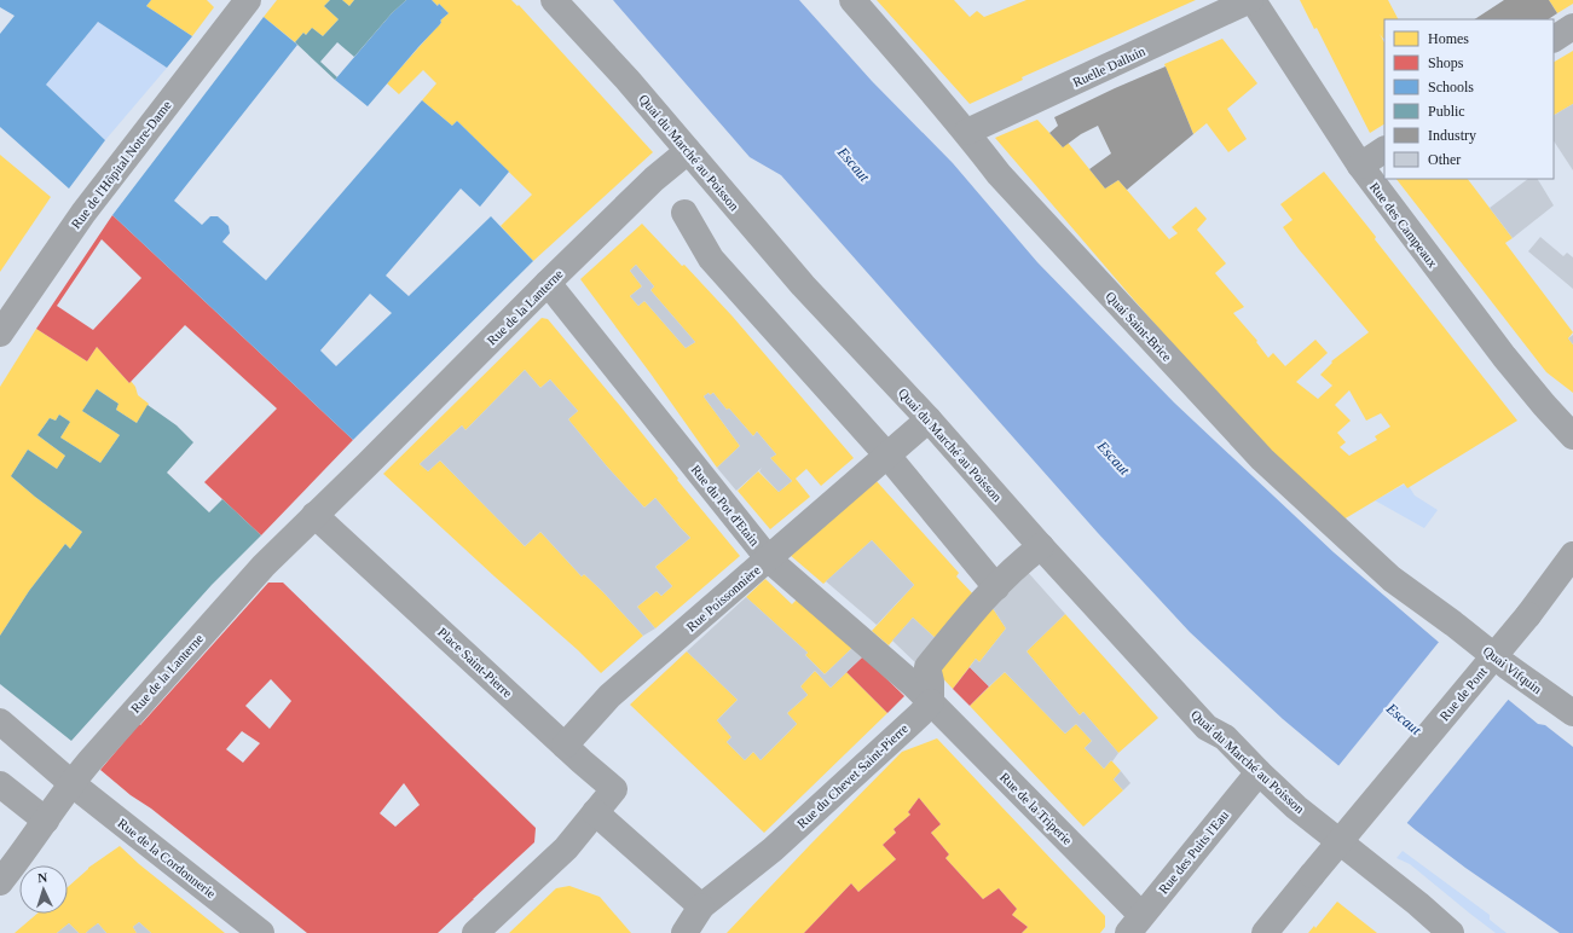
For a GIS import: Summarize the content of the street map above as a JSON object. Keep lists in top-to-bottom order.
{
  "streets": {
    "street": [
      "Ruelle Dalluin",
      "Quai du Marché au Poisson",
      "Rue de l'Hôpital Notre-Dame",
      "Rue des Campeaux",
      "Rue de la Lanterne",
      "Quai Saint-Brice",
      "Rue du Pot d'Etain",
      "Rue Poissonnière",
      "Place Saint-Pierre",
      "Quai Vifquin",
      "Rue de Pont",
      "Rue du Chevet Saint-Pierre",
      "Rue de la Triperie",
      "Rue des Puits l'Eau",
      "Rue de la Cordonnerie"
    ]
  },
  "crossings": [
    ["Ruelle Dalluin", "Rue des Campeaux"],
    ["Ruelle Dalluin", "Quai Saint-Brice"],
    ["Quai du Marché au Poisson", "Rue de la Lanterne"],
    ["Quai du Marché au Poisson", "Rue Poissonnière"],
    ["Quai du Marché au Poisson", "Rue des Puits l'Eau"],
    ["Rue de la Lanterne", "Rue du Pot d'Etain"],
    ["Rue de la Lanterne", "Place Saint-Pierre"],
    ["Rue de la Lanterne", "Rue de la Cordonnerie"],
    ["Quai Saint-Brice", "Quai Vifquin"],
    ["Rue du Pot d'Etain", "Rue Poissonnière"],
    ["Rue du Pot d'Etain", "Rue du Chevet Saint-Pierre"],
    ["Rue du Pot d'Etain", "Rue de la Triperie"],
    ["Rue Poissonnière", "Place Saint-Pierre"],
    ["Rue du Chevet Saint-Pierre", "Rue de la Triperie"],
    ["Rue de la Triperie", "Rue des Puits l'Eau"]
  ],
  "water": ["Escaut"],
  "legend": [
    "Homes",
    "Shops",
    "Schools",
    "Public",
    "Industry",
    "Other"
  ],
  "north": "top"
}
